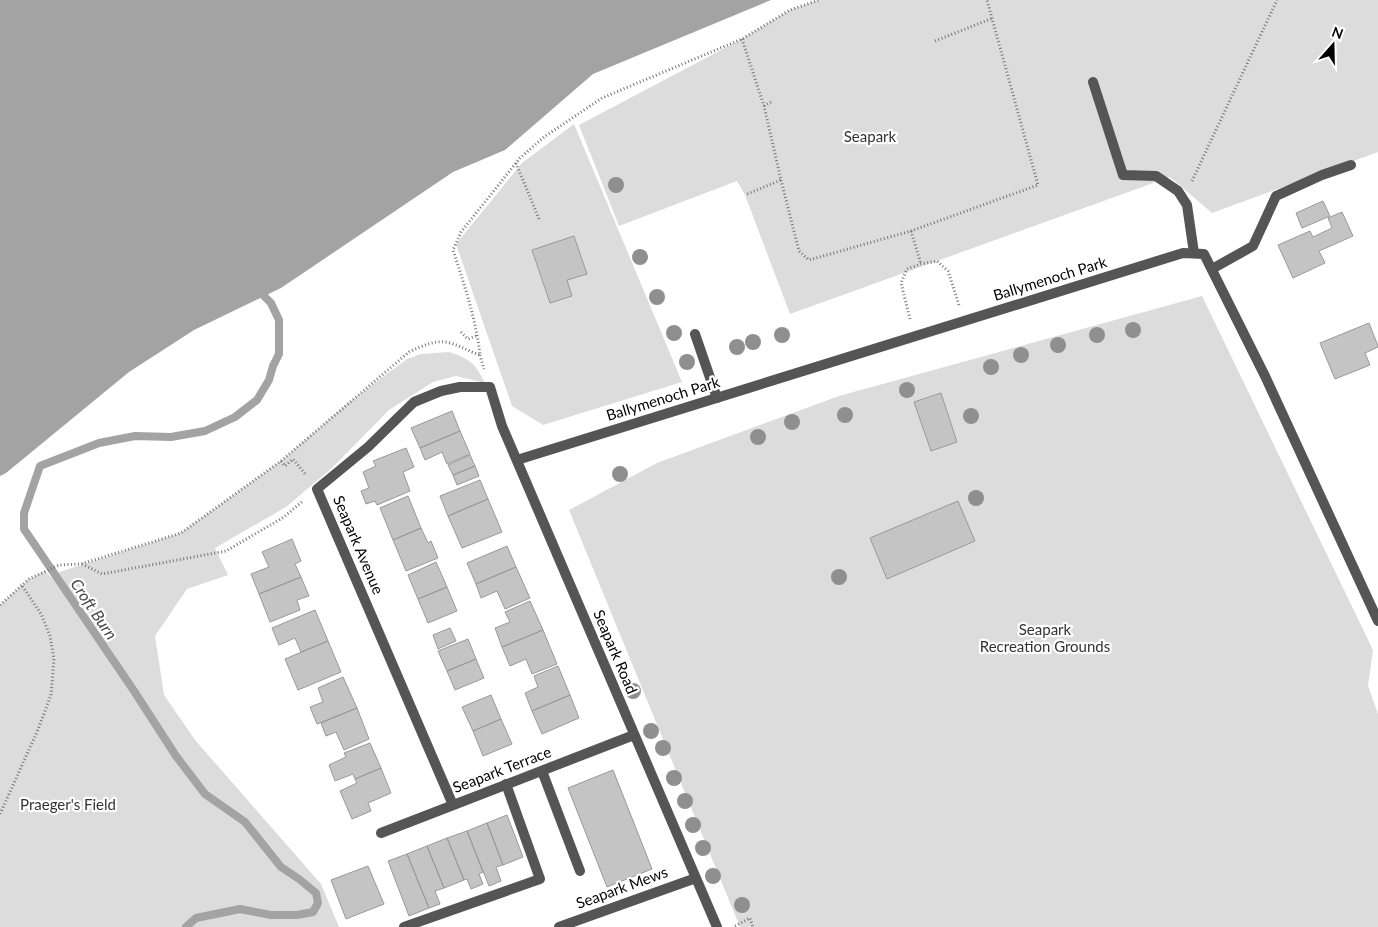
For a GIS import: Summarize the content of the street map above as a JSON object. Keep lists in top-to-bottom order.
{
  "streets": {
    "street": [
      "Ballymenoch Park",
      "Seapark Avenue",
      "Seapark Road",
      "Seapark Terrace",
      "Seapark Mews"
    ]
  },
  "crossings": [
    ["Ballymenoch Park", "Seapark Road"],
    ["Seapark Avenue", "Seapark Road"],
    ["Seapark Avenue", "Seapark Terrace"],
    ["Seapark Road", "Seapark Terrace"],
    ["Seapark Road", "Seapark Mews"]
  ],
  "water": ["Croft Burn"],
  "parks": ["Seapark", "Seapark Recreation Grounds", "Praeger's Field"],
  "north": "top"
}
